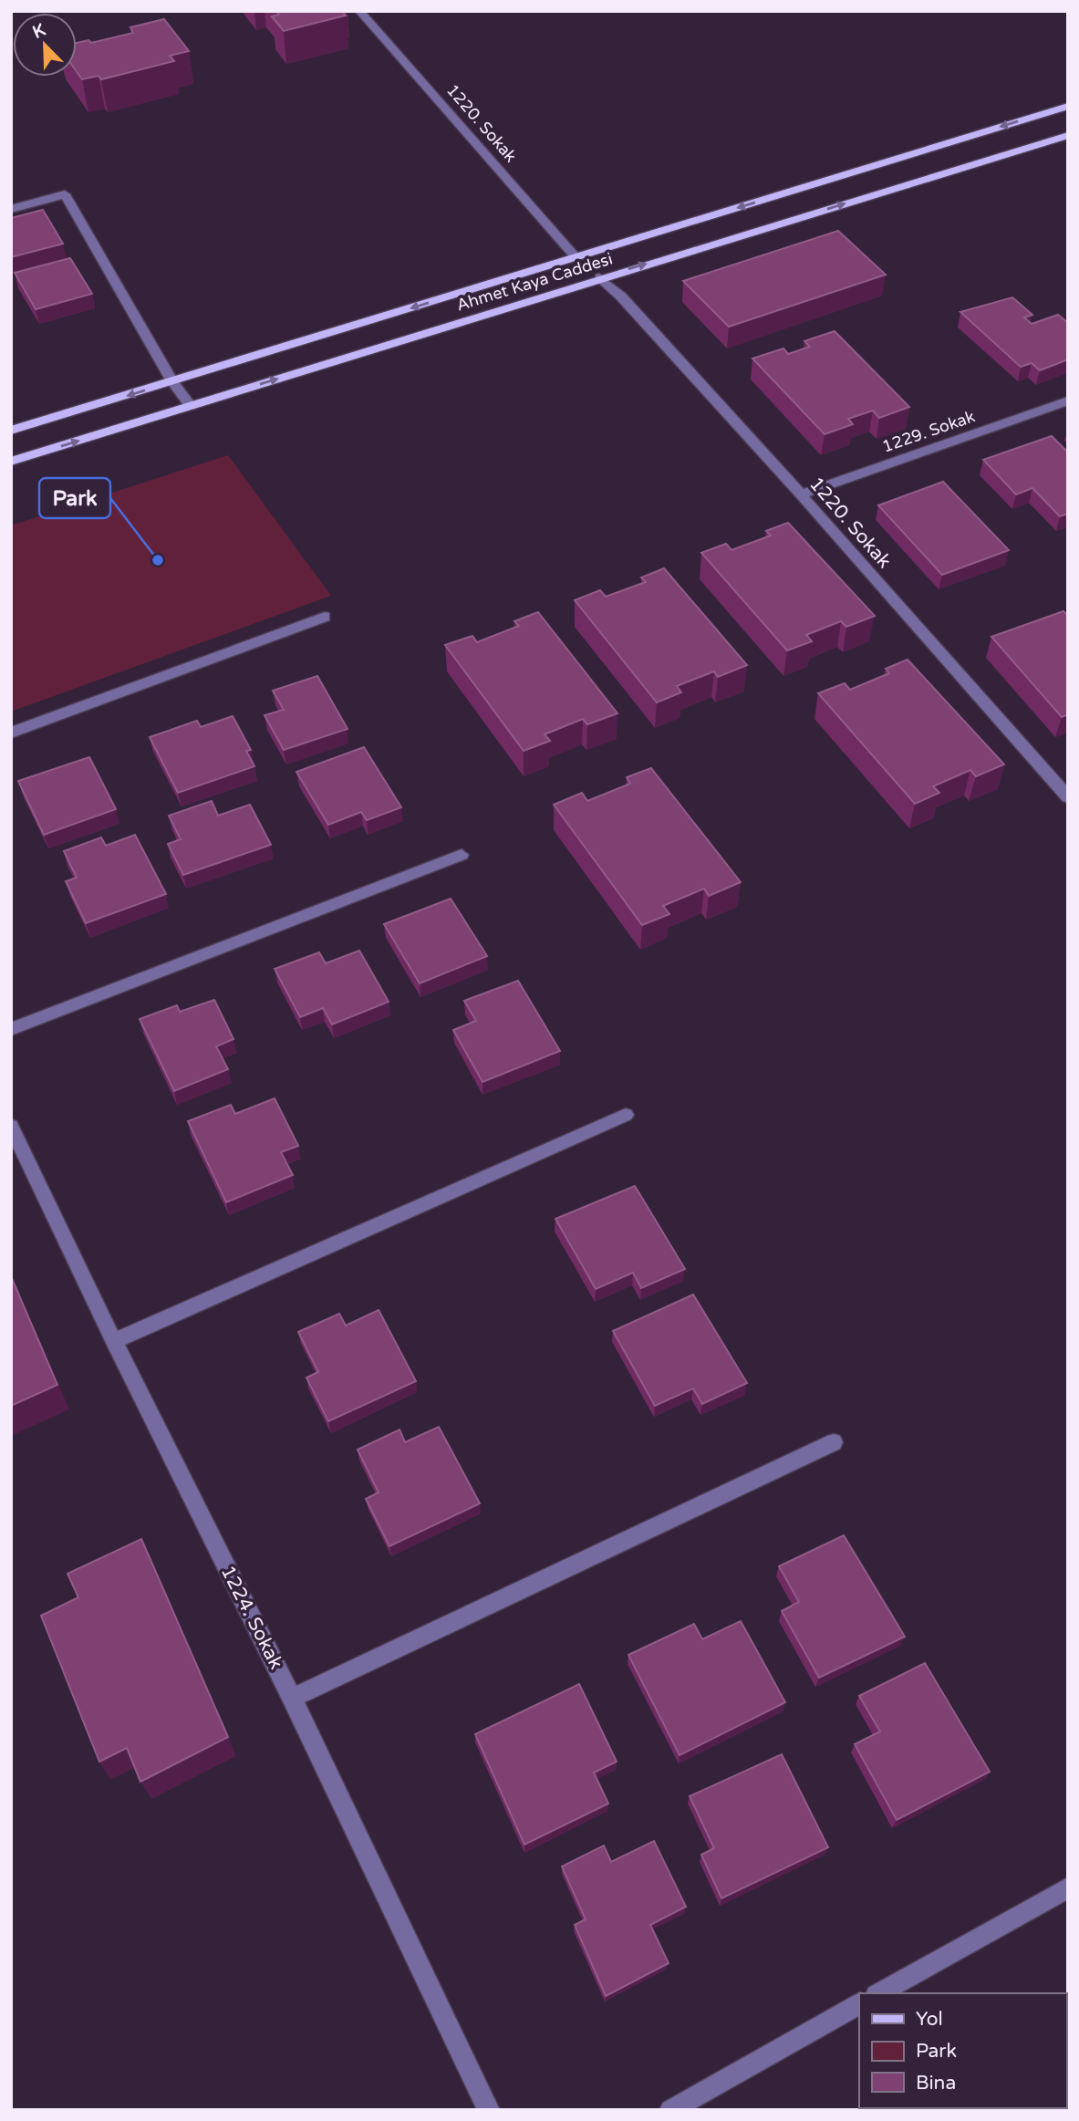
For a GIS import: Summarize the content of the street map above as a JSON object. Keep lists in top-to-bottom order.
{
  "streets": {
    "main road": ["Ahmet Kaya Caddesi"],
    "street": ["1220. Sokak", "1229. Sokak", "1224. Sokak"]
  },
  "crossings": [
    ["1220. Sokak", "Ahmet Kaya Caddesi"],
    ["1220. Sokak", "1229. Sokak"]
  ],
  "places": ["Park"],
  "legend": ["Yol", "Park", "Bina"],
  "north": "top left"
}
